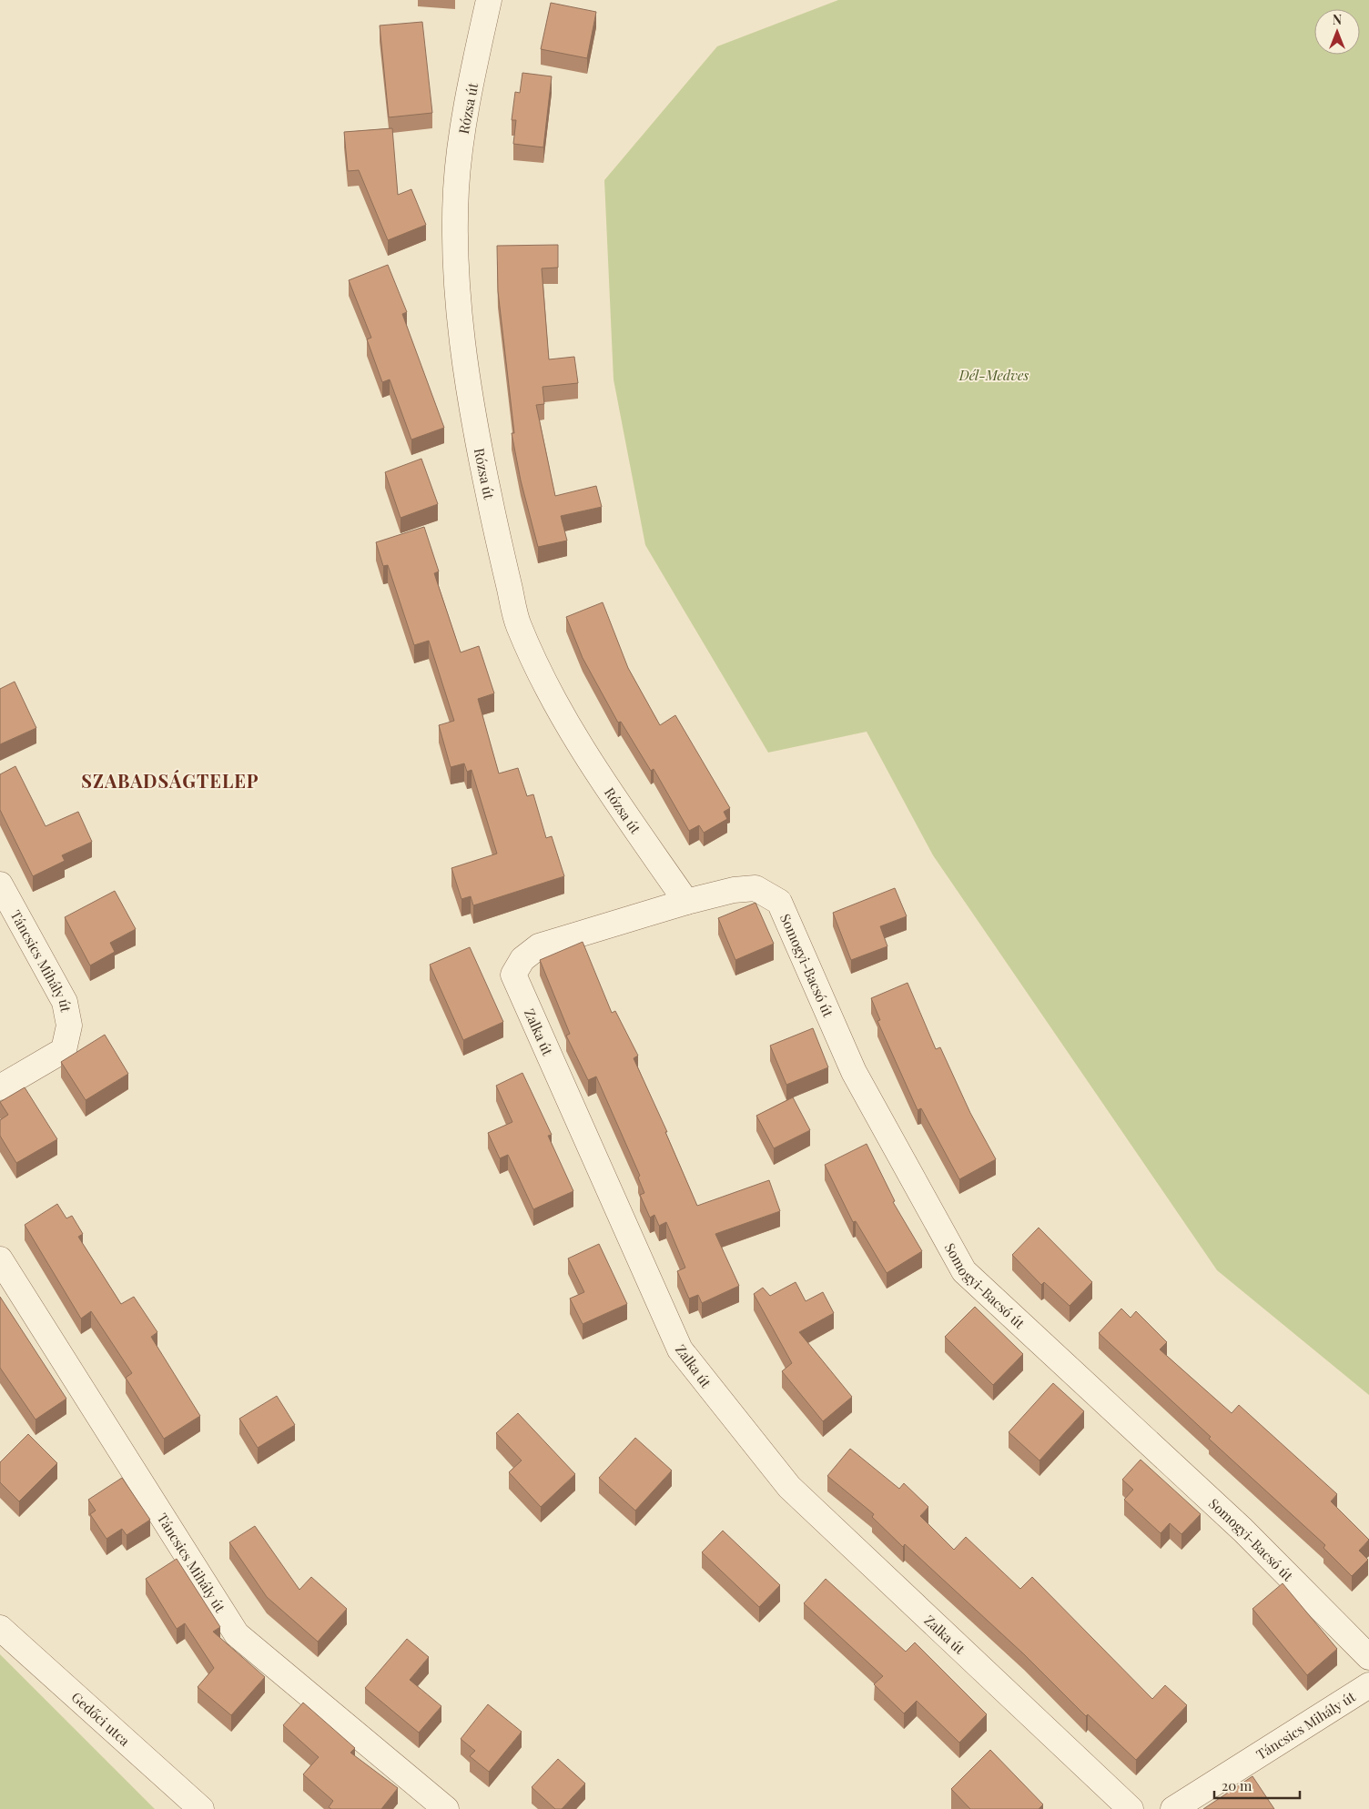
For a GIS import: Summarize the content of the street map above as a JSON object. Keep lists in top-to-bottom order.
{
  "streets": {
    "street": [
      "Rózsa út",
      "Táncsics Mihály út",
      "Somogyi-Bacsó út",
      "Zalka út",
      "Gedőci utca"
    ]
  },
  "crossings": [
    ["Rózsa út", "Somogyi-Bacsó út"],
    ["Rózsa út", "Zalka út"],
    ["Somogyi-Bacsó út", "Zalka út"]
  ],
  "districts": ["SZABADSÁGTELEP"],
  "parks": ["Dél-Medves"],
  "scale_bar": "20 m",
  "north": "top"
}
